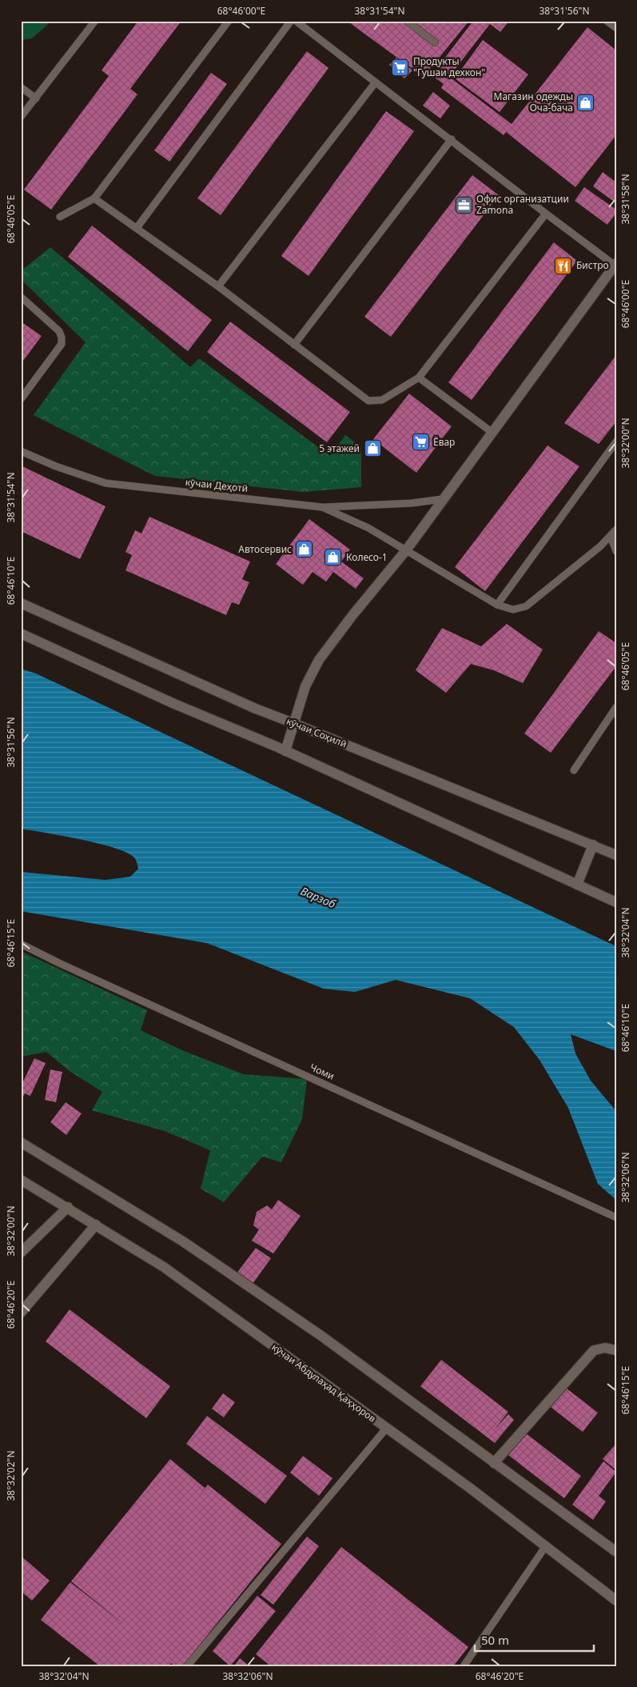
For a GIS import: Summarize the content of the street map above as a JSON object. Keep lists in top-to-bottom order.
{
  "streets": {
    "main road": ["кӯчаи Соҳилӣ", "кӯчаи Абдулаҳад Қаҳҳоров"],
    "lane": ["кӯчаи Деҳотӣ", "Чоми"]
  },
  "water": ["Варзоб"],
  "places": {
    "supermarket": ["Продукты \"Гушаи дехкон\"", "Ёвар"],
    "shop": [
      "Магазин одежды Оча-бача",
      "5 этажей",
      "Автосервис",
      "Колесо-1"
    ],
    "office": ["Офис организатции Zamona"],
    "restaurant": ["Бистро"]
  },
  "scale_bar": "50 m",
  "coordinates": [
    "68°46'00\"E",
    "38°31'54\"N",
    "38°31'56\"N",
    "38°31'58\"N",
    "68°46'05\"E",
    "38°32'00\"N",
    "68°46'10\"E",
    "38°32'04\"N",
    "68°46'15\"E",
    "38°32'06\"N",
    "68°46'20\"E",
    "38°32'02\"N"
  ]
}
